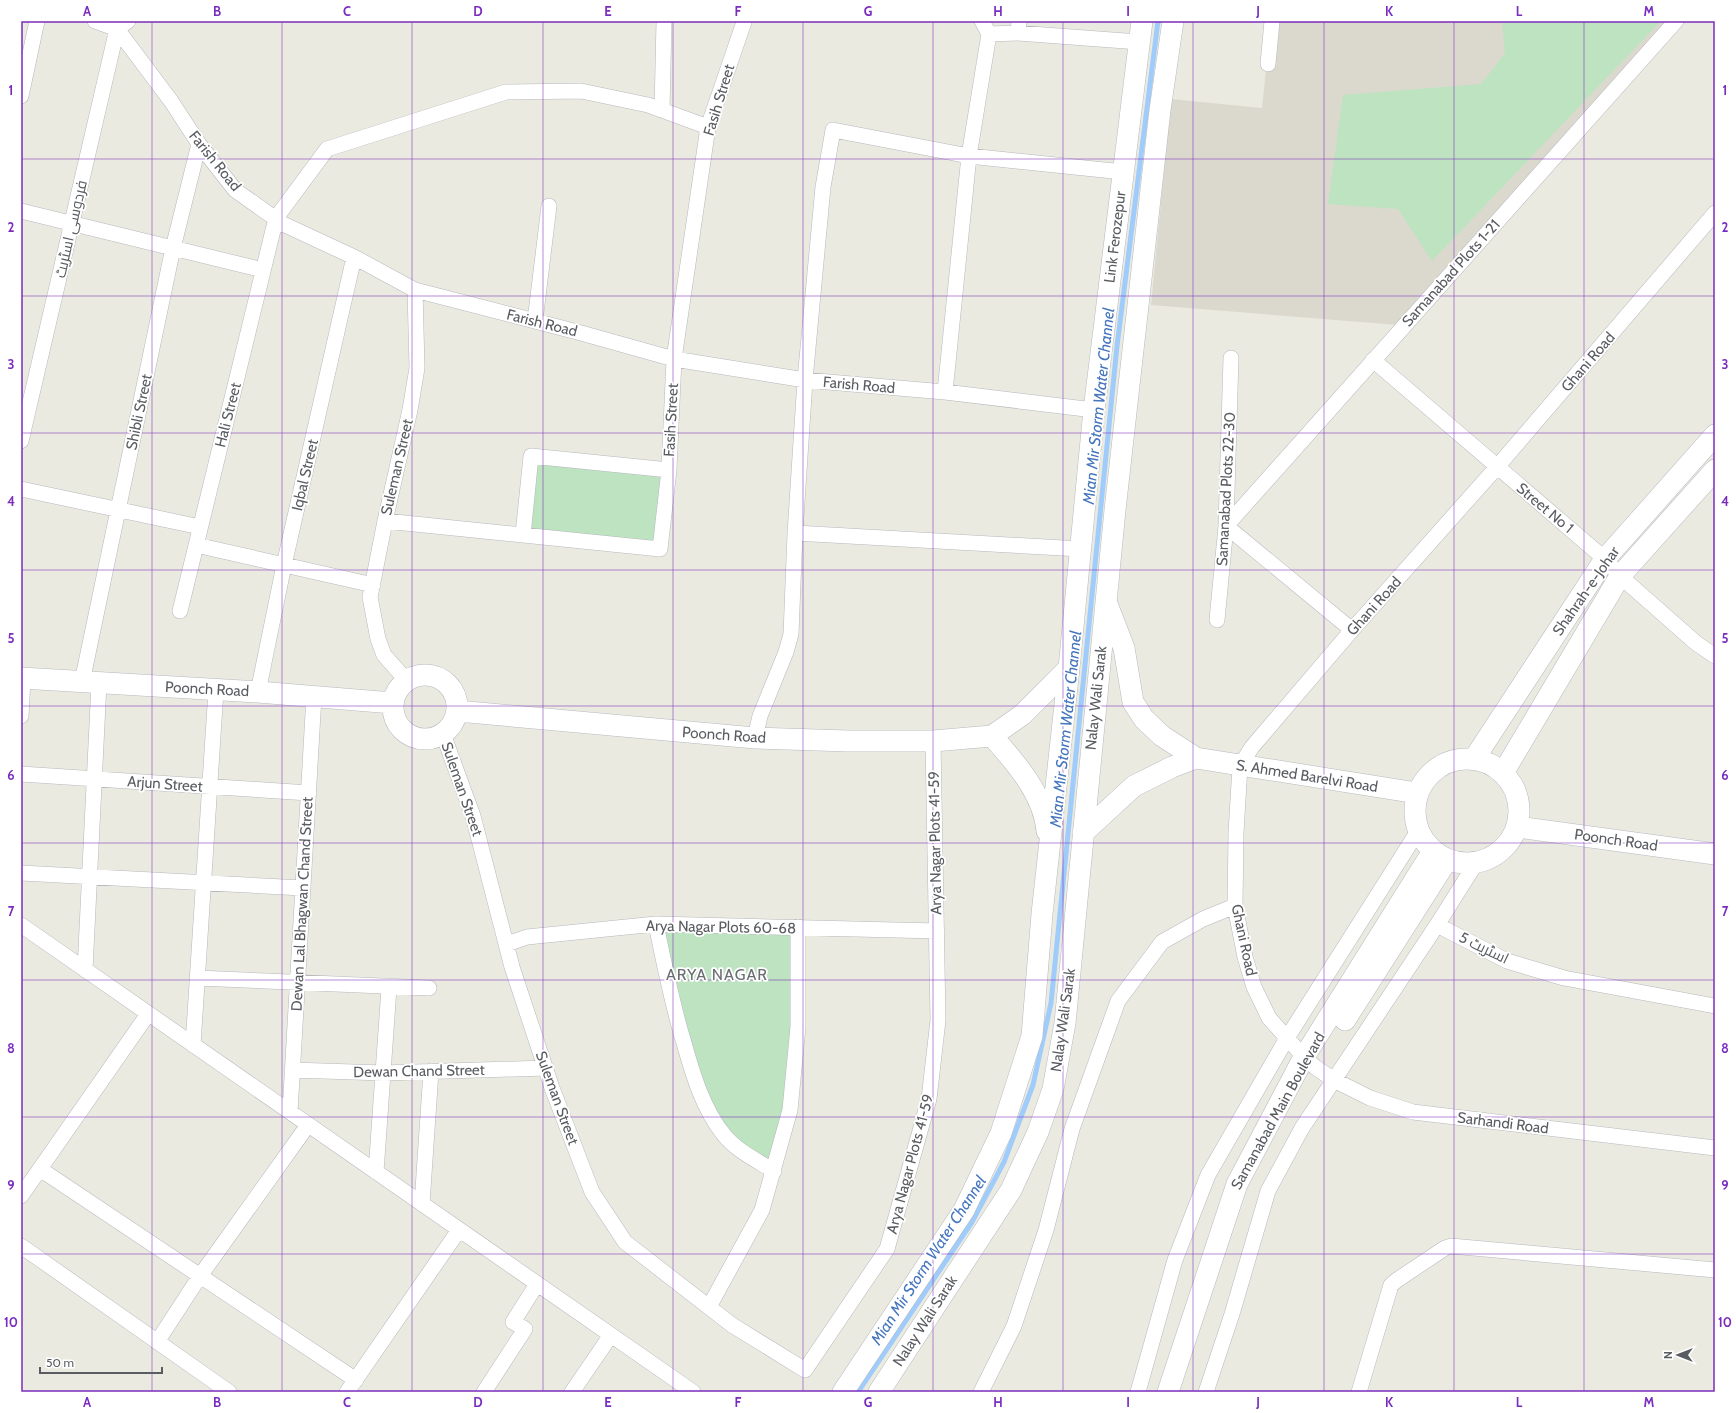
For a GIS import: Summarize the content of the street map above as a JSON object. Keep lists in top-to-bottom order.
{
  "streets": {
    "main road": [
      "Link Ferozepur",
      "Shahrah-e-Johar",
      "Poonch Road",
      "Nalay Wali Sarak",
      "S. Ahmed Barelvi Road",
      "Samanabad Main Boulevard"
    ],
    "street": [
      "Fasih Street",
      "Farish Road",
      "فردوسی اسٹریٹ",
      "Samanabad Plots 1-21",
      "Ghani Road",
      "Shibli Street",
      "Hali Street",
      "Suleman Street",
      "Iqbal Street",
      "Samanabad Plots 22-30",
      "Street No 1",
      "Arjun Street",
      "Arya Nagar Plots 41-59",
      "Dewan Lal Bhagwan Chand Street",
      "Arya Nagar Plots 60-68",
      "اسٹریٹ 5",
      "Dewan Chand Street",
      "Sarhandi Road"
    ]
  },
  "crossings": [
    ["Fasih Street", "Farish Road"],
    ["Fasih Street", "Suleman Street"],
    ["Farish Road", "فردوسی اسٹریٹ"],
    ["Farish Road", "Link Ferozepur"],
    ["Farish Road", "Shibli Street"],
    ["Farish Road", "Hali Street"],
    ["Farish Road", "Suleman Street"],
    ["Farish Road", "Iqbal Street"],
    ["Link Ferozepur", "Nalay Wali Sarak"],
    ["Link Ferozepur", "S. Ahmed Barelvi Road"],
    ["Samanabad Plots 1-21", "Samanabad Plots 22-30"],
    ["Samanabad Plots 1-21", "Street No 1"],
    ["Ghani Road", "Street No 1"],
    ["Ghani Road", "S. Ahmed Barelvi Road"],
    ["Ghani Road", "Samanabad Main Boulevard"],
    ["Ghani Road", "Sarhandi Road"],
    ["Shibli Street", "Poonch Road"],
    ["Shibli Street", "Arjun Street"],
    ["Suleman Street", "Poonch Road"],
    ["Suleman Street", "Arya Nagar Plots 41-59"],
    ["Suleman Street", "Arya Nagar Plots 60-68"],
    ["Suleman Street", "Dewan Chand Street"],
    ["Iqbal Street", "Poonch Road"],
    ["Street No 1", "Shahrah-e-Johar"],
    ["Shahrah-e-Johar", "Poonch Road"],
    ["Shahrah-e-Johar", "S. Ahmed Barelvi Road"],
    ["Shahrah-e-Johar", "Samanabad Main Boulevard"],
    ["Poonch Road", "S. Ahmed Barelvi Road"],
    ["Poonch Road", "Arya Nagar Plots 41-59"],
    ["Poonch Road", "Dewan Lal Bhagwan Chand Street"],
    ["Poonch Road", "Samanabad Main Boulevard"],
    ["Nalay Wali Sarak", "S. Ahmed Barelvi Road"],
    ["S. Ahmed Barelvi Road", "Samanabad Main Boulevard"],
    ["Arjun Street", "Dewan Lal Bhagwan Chand Street"],
    ["Arya Nagar Plots 41-59", "Arya Nagar Plots 60-68"],
    ["Dewan Lal Bhagwan Chand Street", "Dewan Chand Street"],
    ["Samanabad Main Boulevard", "Sarhandi Road"]
  ],
  "districts": ["ARYA NAGAR"],
  "water": ["Mian Mir Storm Water Channel"],
  "scale_bar": "50 m",
  "north": "left",
  "grid": {
    "columns": [
      "A",
      "B",
      "C",
      "D",
      "E",
      "F",
      "G",
      "H",
      "I",
      "J",
      "K",
      "L",
      "M"
    ],
    "rows": [
      "1",
      "2",
      "3",
      "4",
      "5",
      "6",
      "7",
      "8",
      "9",
      "10"
    ]
  }
}
